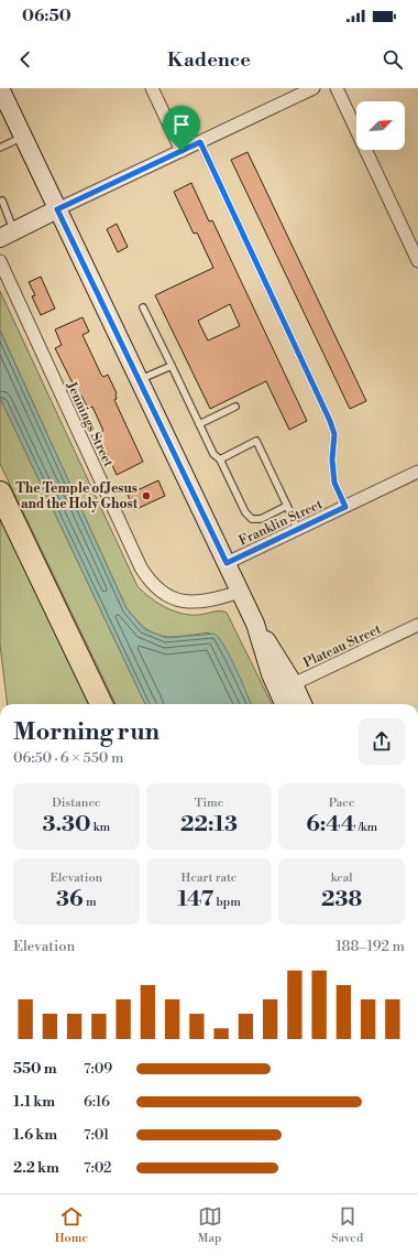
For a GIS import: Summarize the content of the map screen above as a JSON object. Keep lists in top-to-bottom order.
{
  "streets": {
    "street": ["Jennings Street", "Franklin Street", "Plateau Street"]
  },
  "places": ["The Temple of Jesus and the Holy Ghost"],
  "north": "top right",
  "page": {
    "status": "06:50",
    "header": "Kadence",
    "heading": ["Morning run", "06:50 · 6 × 550 m"],
    "stats": [
      ["Distance", "3.30 km"],
      ["Time", "22:13"],
      ["Pace", "6:44 /km"],
      ["Elevation", "36 m"],
      ["Heart rate", "147 bpm"],
      ["kcal", "238"]
    ],
    "chart": ["Elevation", "188–192 m"],
    "list": [
      {
        "name": "550 m",
        "note": "7:09"
      },
      {
        "name": "1.1 km",
        "note": "6:16"
      },
      {
        "name": "1.6 km",
        "note": "7:01"
      },
      {
        "name": "2.2 km",
        "note": "7:02"
      }
    ],
    "tabs": ["Home", "Map", "Saved"]
  }
}
